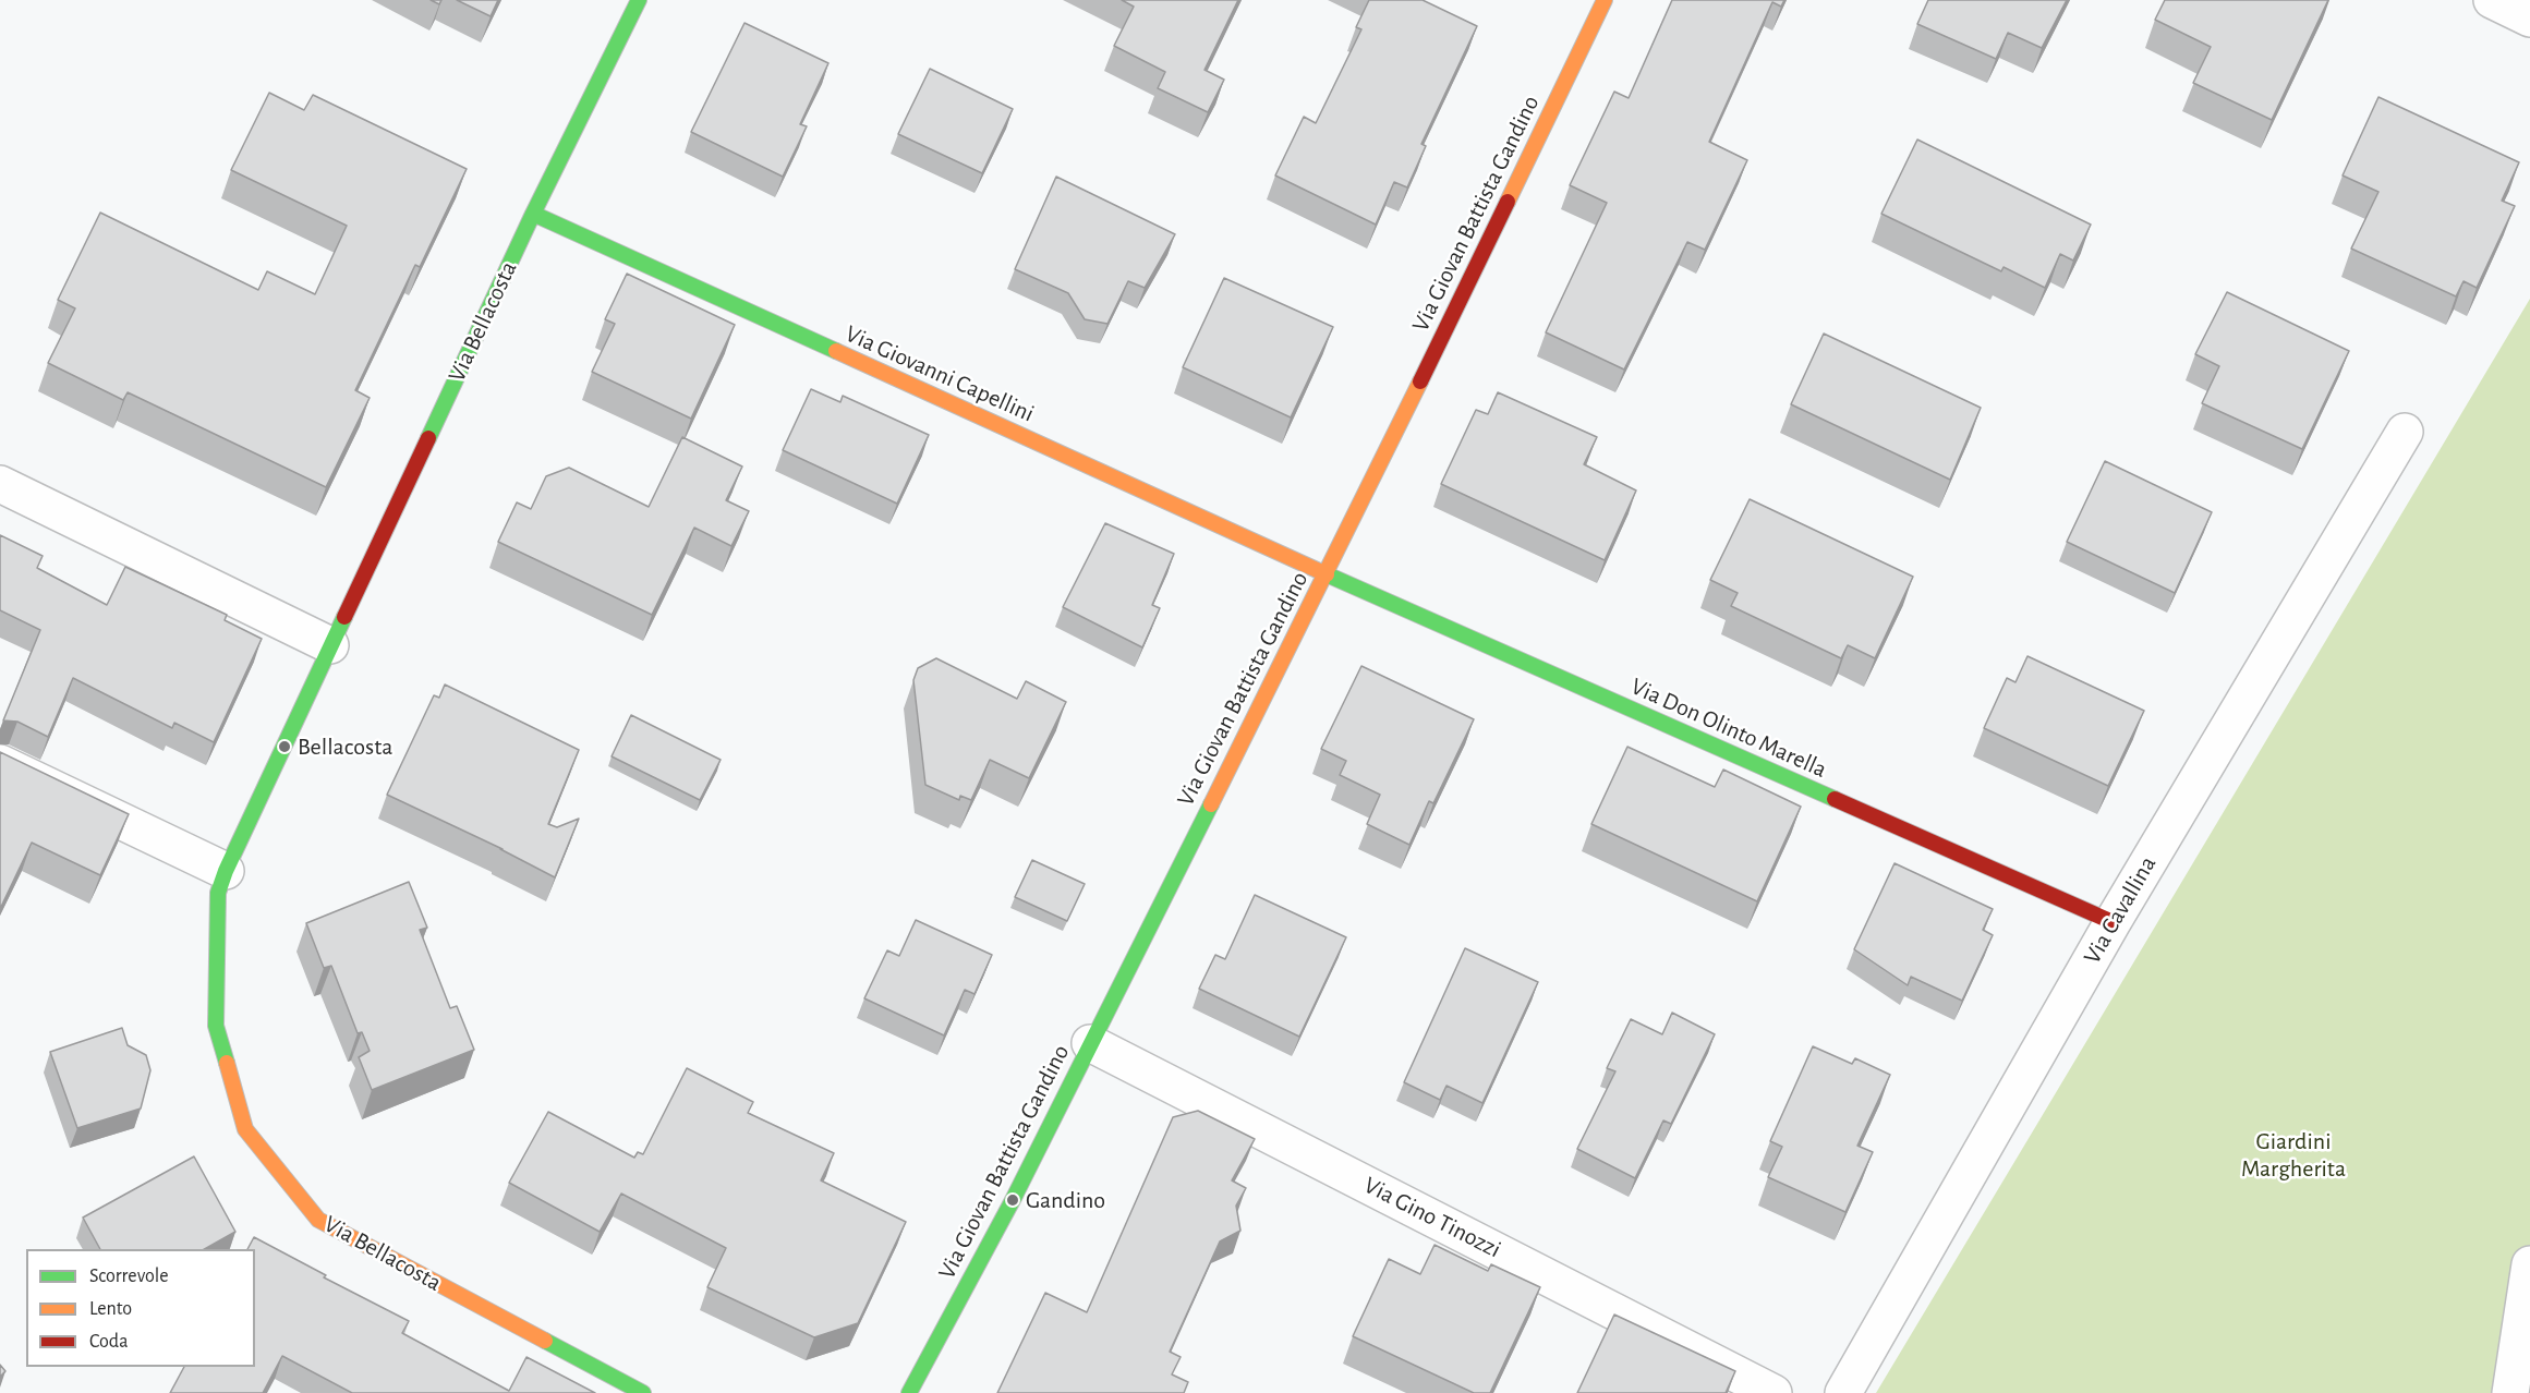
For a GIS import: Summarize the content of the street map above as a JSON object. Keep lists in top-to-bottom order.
{
  "streets": {
    "street": [
      "Via Giovan Battista Gandino",
      "Via Bellacosta",
      "Via Giovanni Capellini",
      "Via Don Olinto Marella",
      "Via Cavallina",
      "Via Gino Tinozzi"
    ]
  },
  "crossings": [
    ["Via Giovan Battista Gandino", "Via Giovanni Capellini"],
    ["Via Giovan Battista Gandino", "Via Don Olinto Marella"],
    ["Via Giovan Battista Gandino", "Via Gino Tinozzi"],
    ["Via Bellacosta", "Via Giovanni Capellini"],
    ["Via Giovanni Capellini", "Via Don Olinto Marella"],
    ["Via Don Olinto Marella", "Via Cavallina"]
  ],
  "parks": ["Giardini Margherita"],
  "places": ["Bellacosta", "Gandino"],
  "legend": ["Scorrevole", "Lento", "Coda"]
}
